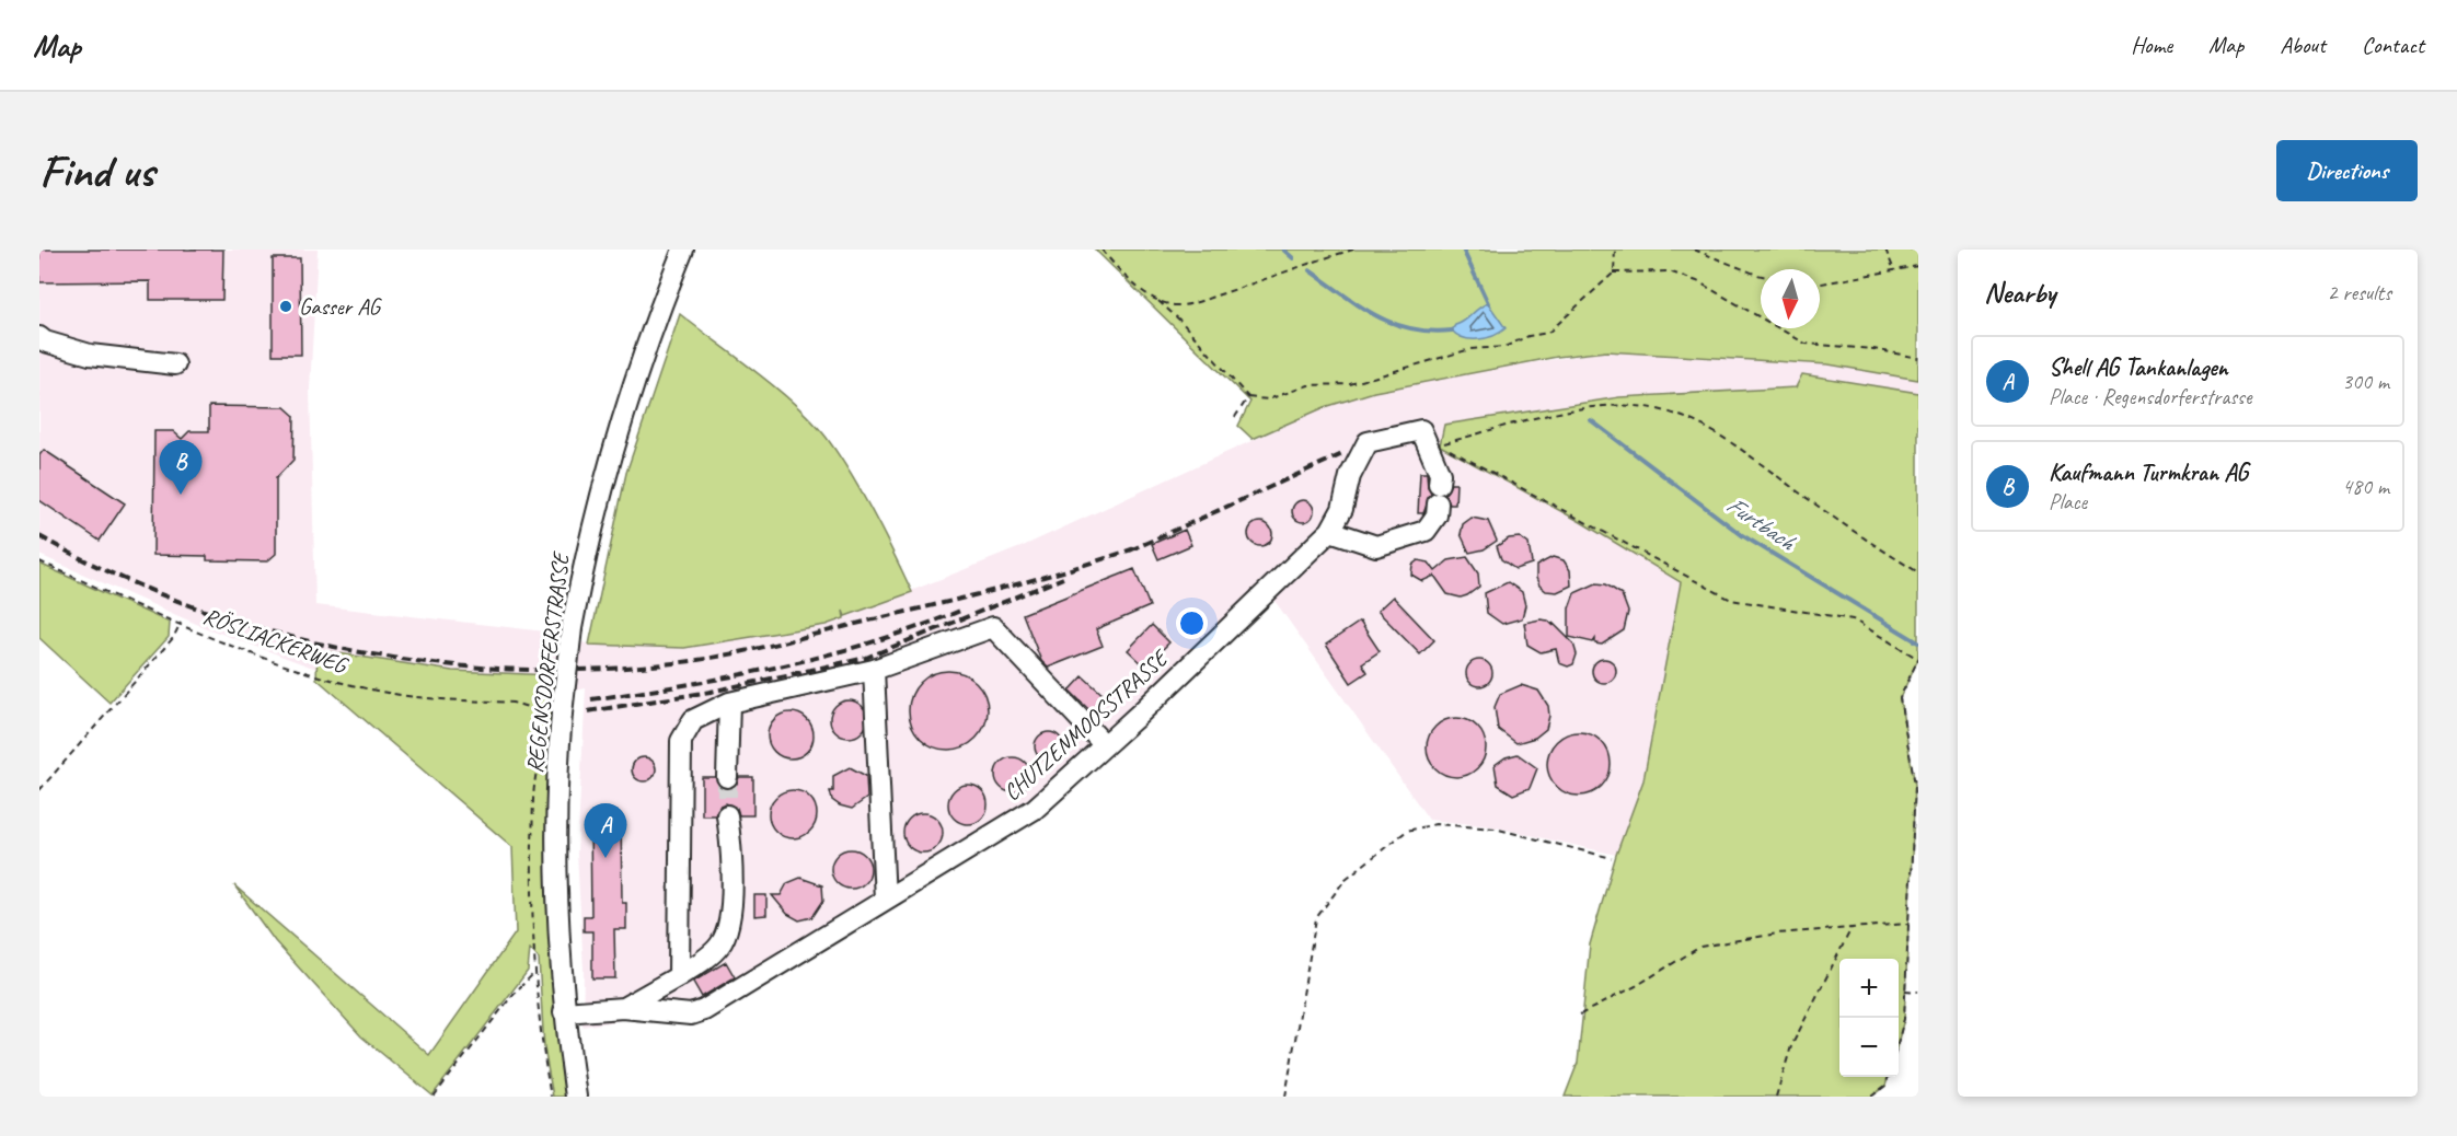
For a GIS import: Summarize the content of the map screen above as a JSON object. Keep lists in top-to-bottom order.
{
  "streets": {
    "street": ["REGENSDORFERSTRASSE", "CHUTZENMOOSSTRASSE"],
    "path": ["RÖSLIACKERWEG"]
  },
  "crossings": [
    ["REGENSDORFERSTRASSE", "CHUTZENMOOSSTRASSE"]
  ],
  "water": ["Furtbach"],
  "places": ["Gasser AG"],
  "north": "bottom",
  "page": {
    "header": "Map",
    "nav": [
      "Home",
      "Map",
      "About",
      "Contact"
    ],
    "buttons": "Directions",
    "title": "Find us",
    "heading": ["Nearby", "2 results"],
    "list": [
      {
        "mark": "A",
        "name": "Shell AG Tankanlagen",
        "note": "Place · Regensdorferstrasse",
        "value": "300 m"
      },
      {
        "mark": "B",
        "name": "Kaufmann Turmkran AG",
        "note": "Place",
        "value": "480 m"
      }
    ],
    "pins": ["B", "A"],
    "map_buttons": ["+", "−"]
  }
}
